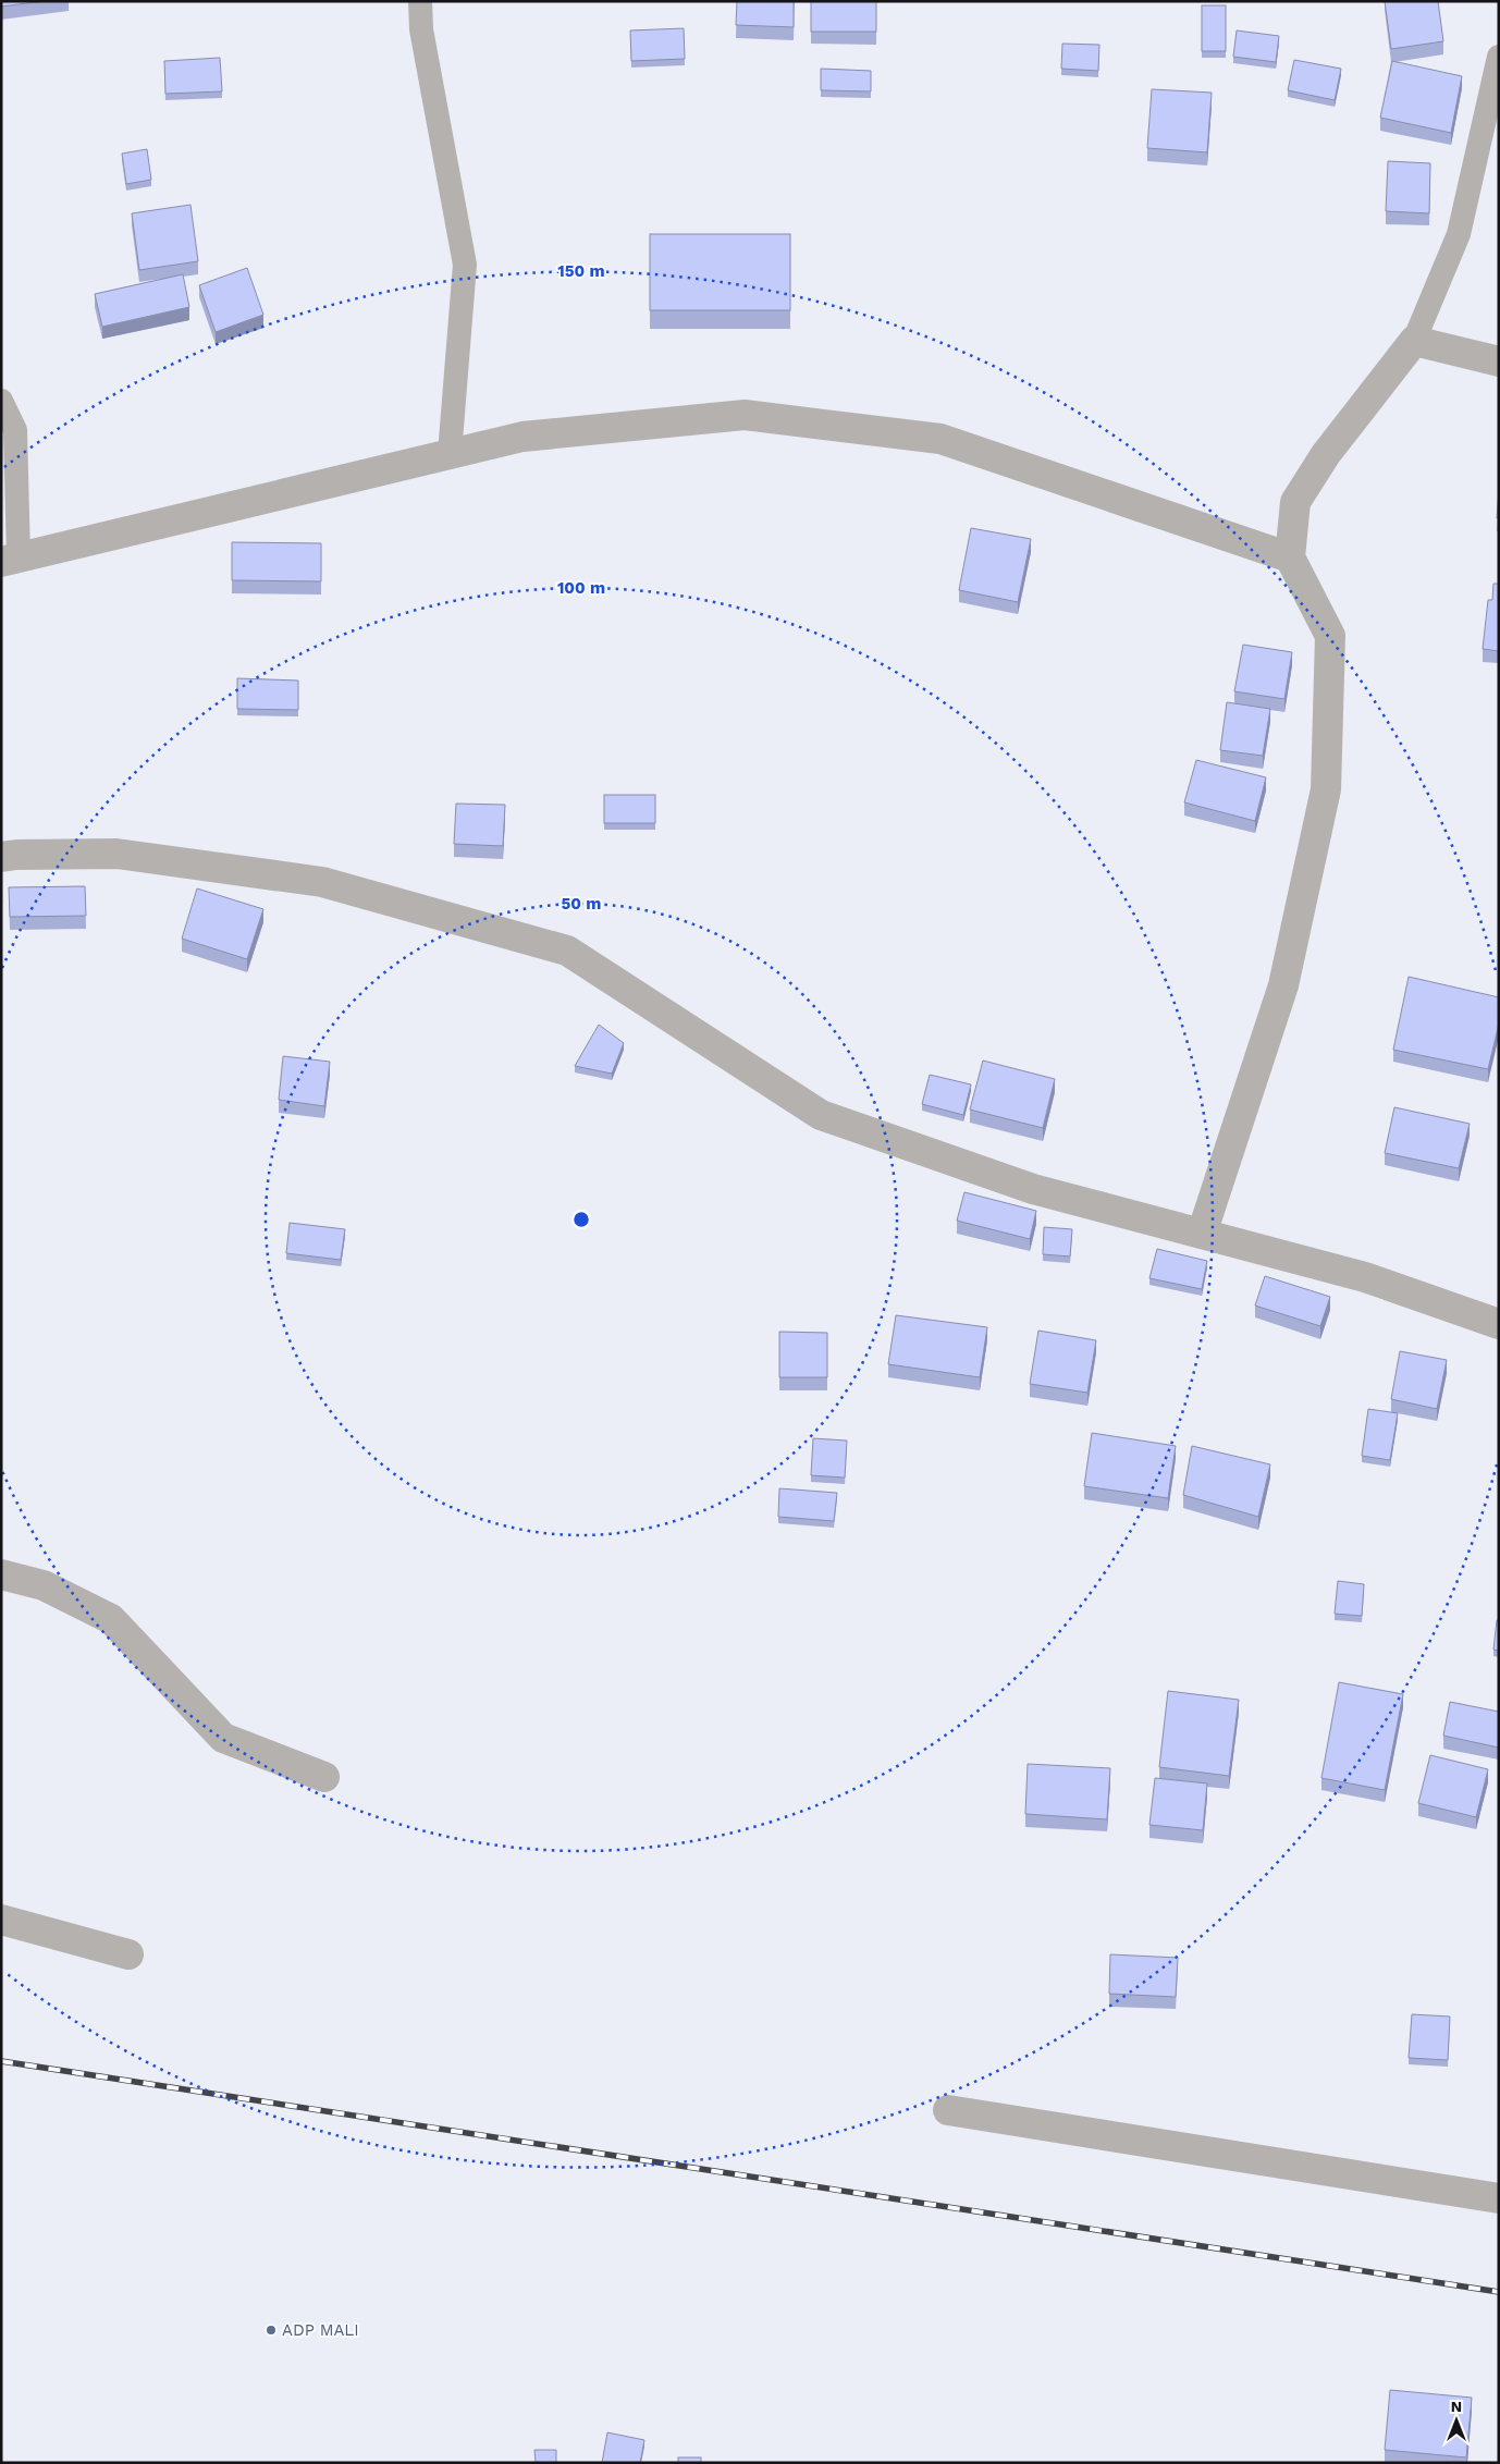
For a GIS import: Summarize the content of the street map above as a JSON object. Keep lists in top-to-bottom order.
{
  "places": ["ADP MALI"],
  "north": "top",
  "rings": ["150 m", "100 m", "50 m"]
}
